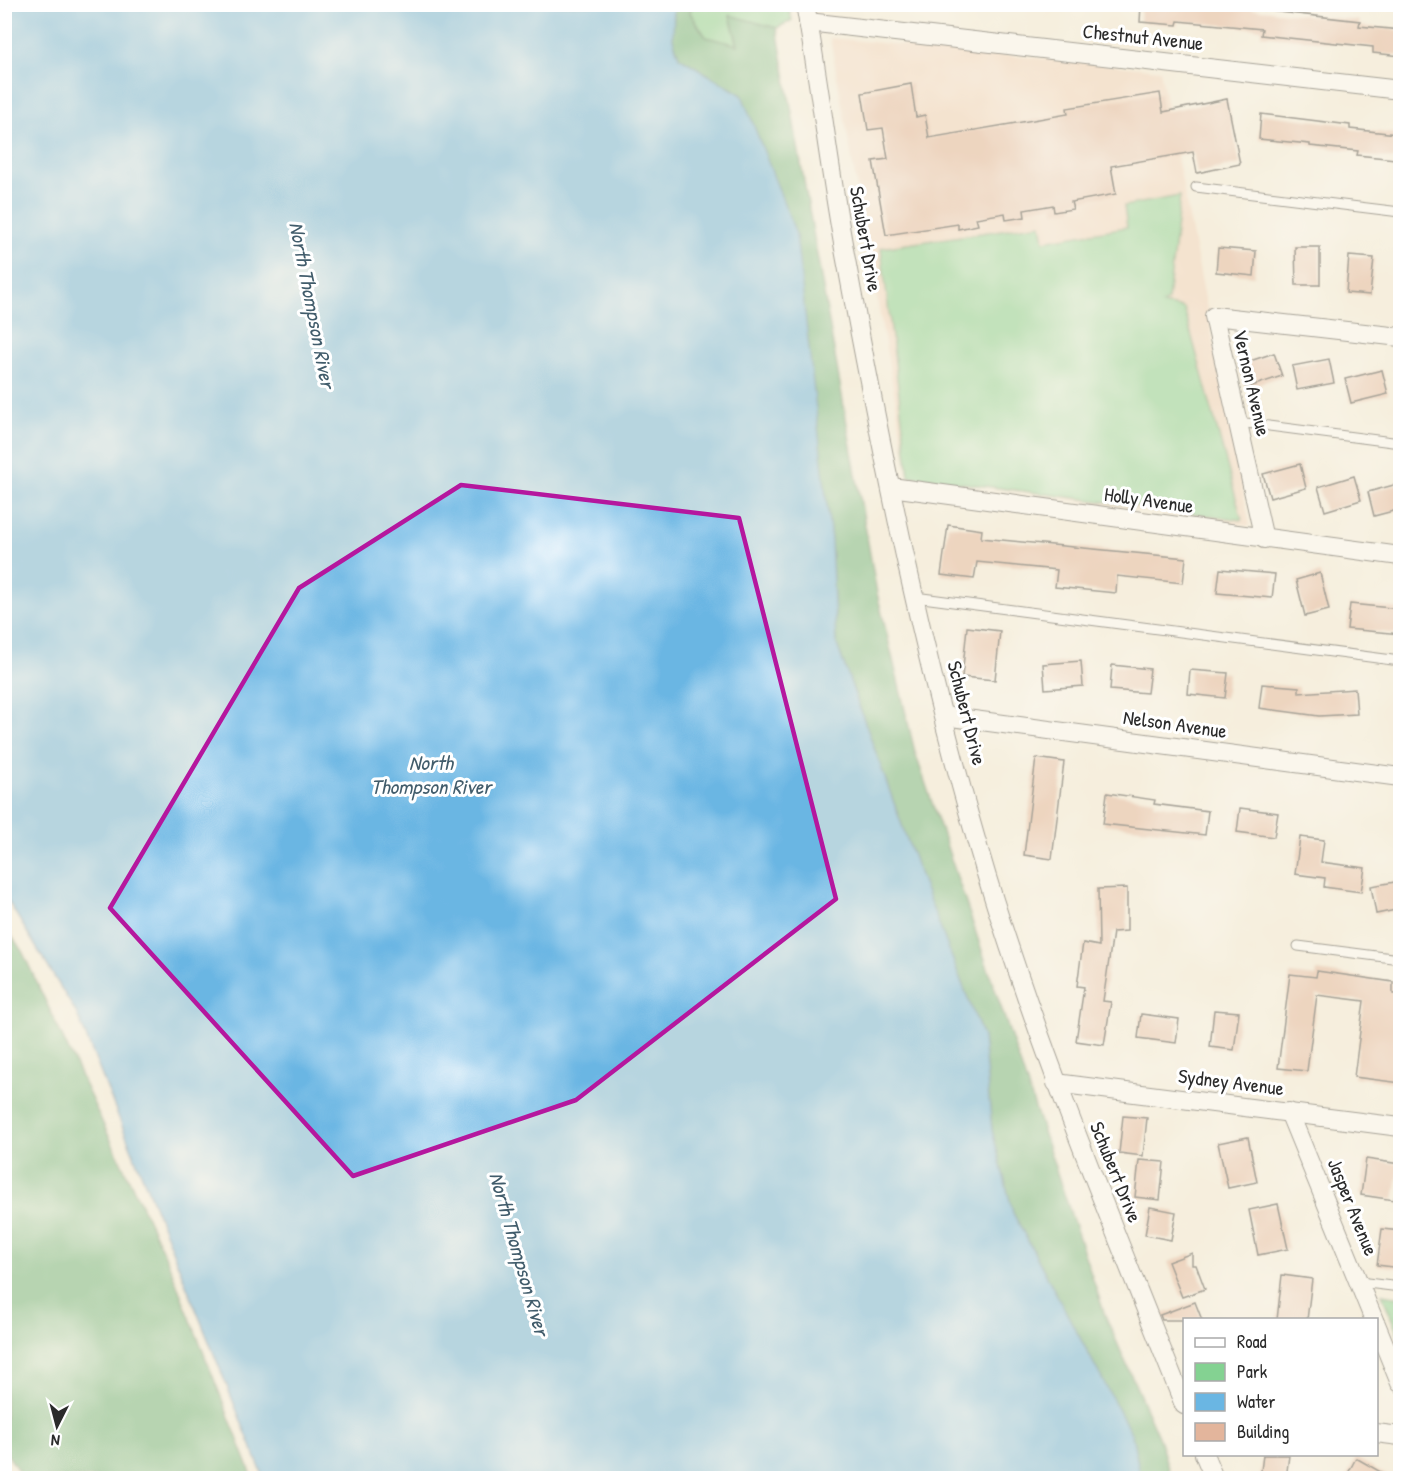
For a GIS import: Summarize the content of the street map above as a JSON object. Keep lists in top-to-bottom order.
{
  "streets": {
    "street": [
      "Chestnut Avenue",
      "Schubert Drive",
      "Vernon Avenue",
      "Holly Avenue",
      "Nelson Avenue",
      "Sydney Avenue",
      "Jasper Avenue"
    ]
  },
  "crossings": [
    ["Chestnut Avenue", "Schubert Drive"],
    ["Schubert Drive", "Holly Avenue"],
    ["Schubert Drive", "Nelson Avenue"],
    ["Schubert Drive", "Sydney Avenue"],
    ["Vernon Avenue", "Holly Avenue"],
    ["Sydney Avenue", "Jasper Avenue"]
  ],
  "water": ["North Thompson River"],
  "legend": [
    "Road",
    "Park",
    "Water",
    "Building"
  ],
  "north": "bottom"
}
